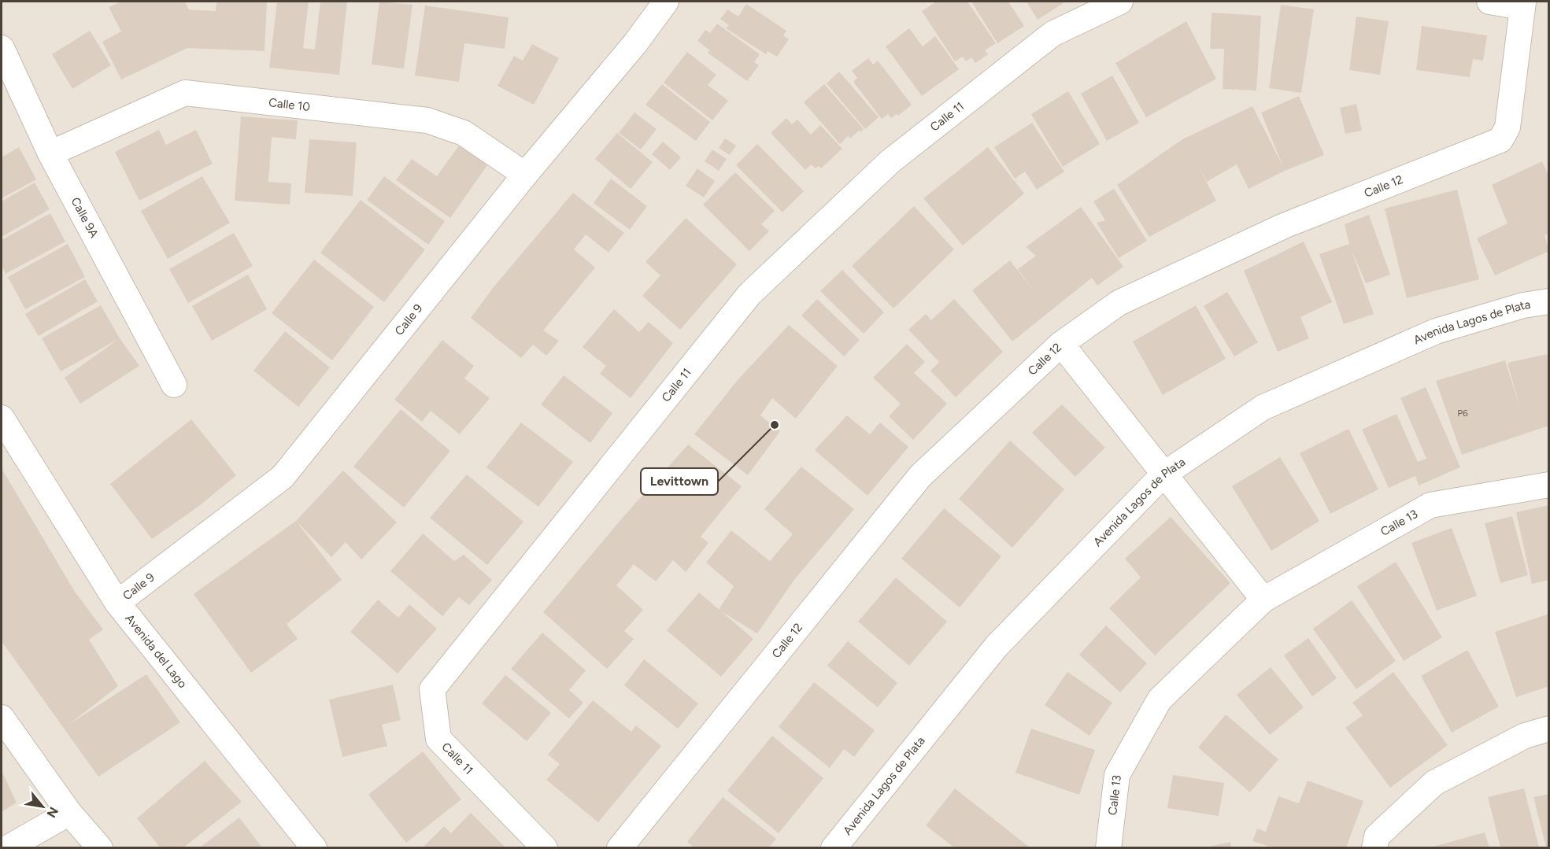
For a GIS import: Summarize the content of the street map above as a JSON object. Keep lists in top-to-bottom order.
{
  "streets": {
    "street": [
      "Calle 10",
      "Calle 11",
      "Calle 12",
      "Calle 9A",
      "Calle 9",
      "Avenida Lagos de Plata",
      "Calle 13",
      "Avenida del Lago"
    ]
  },
  "crossings": [
    ["Calle 10", "Calle 9A"],
    ["Calle 10", "Calle 9"],
    ["Calle 9", "Avenida del Lago"]
  ],
  "places": ["Levittown"],
  "house_numbers": ["P6"],
  "north": "bottom right"
}
